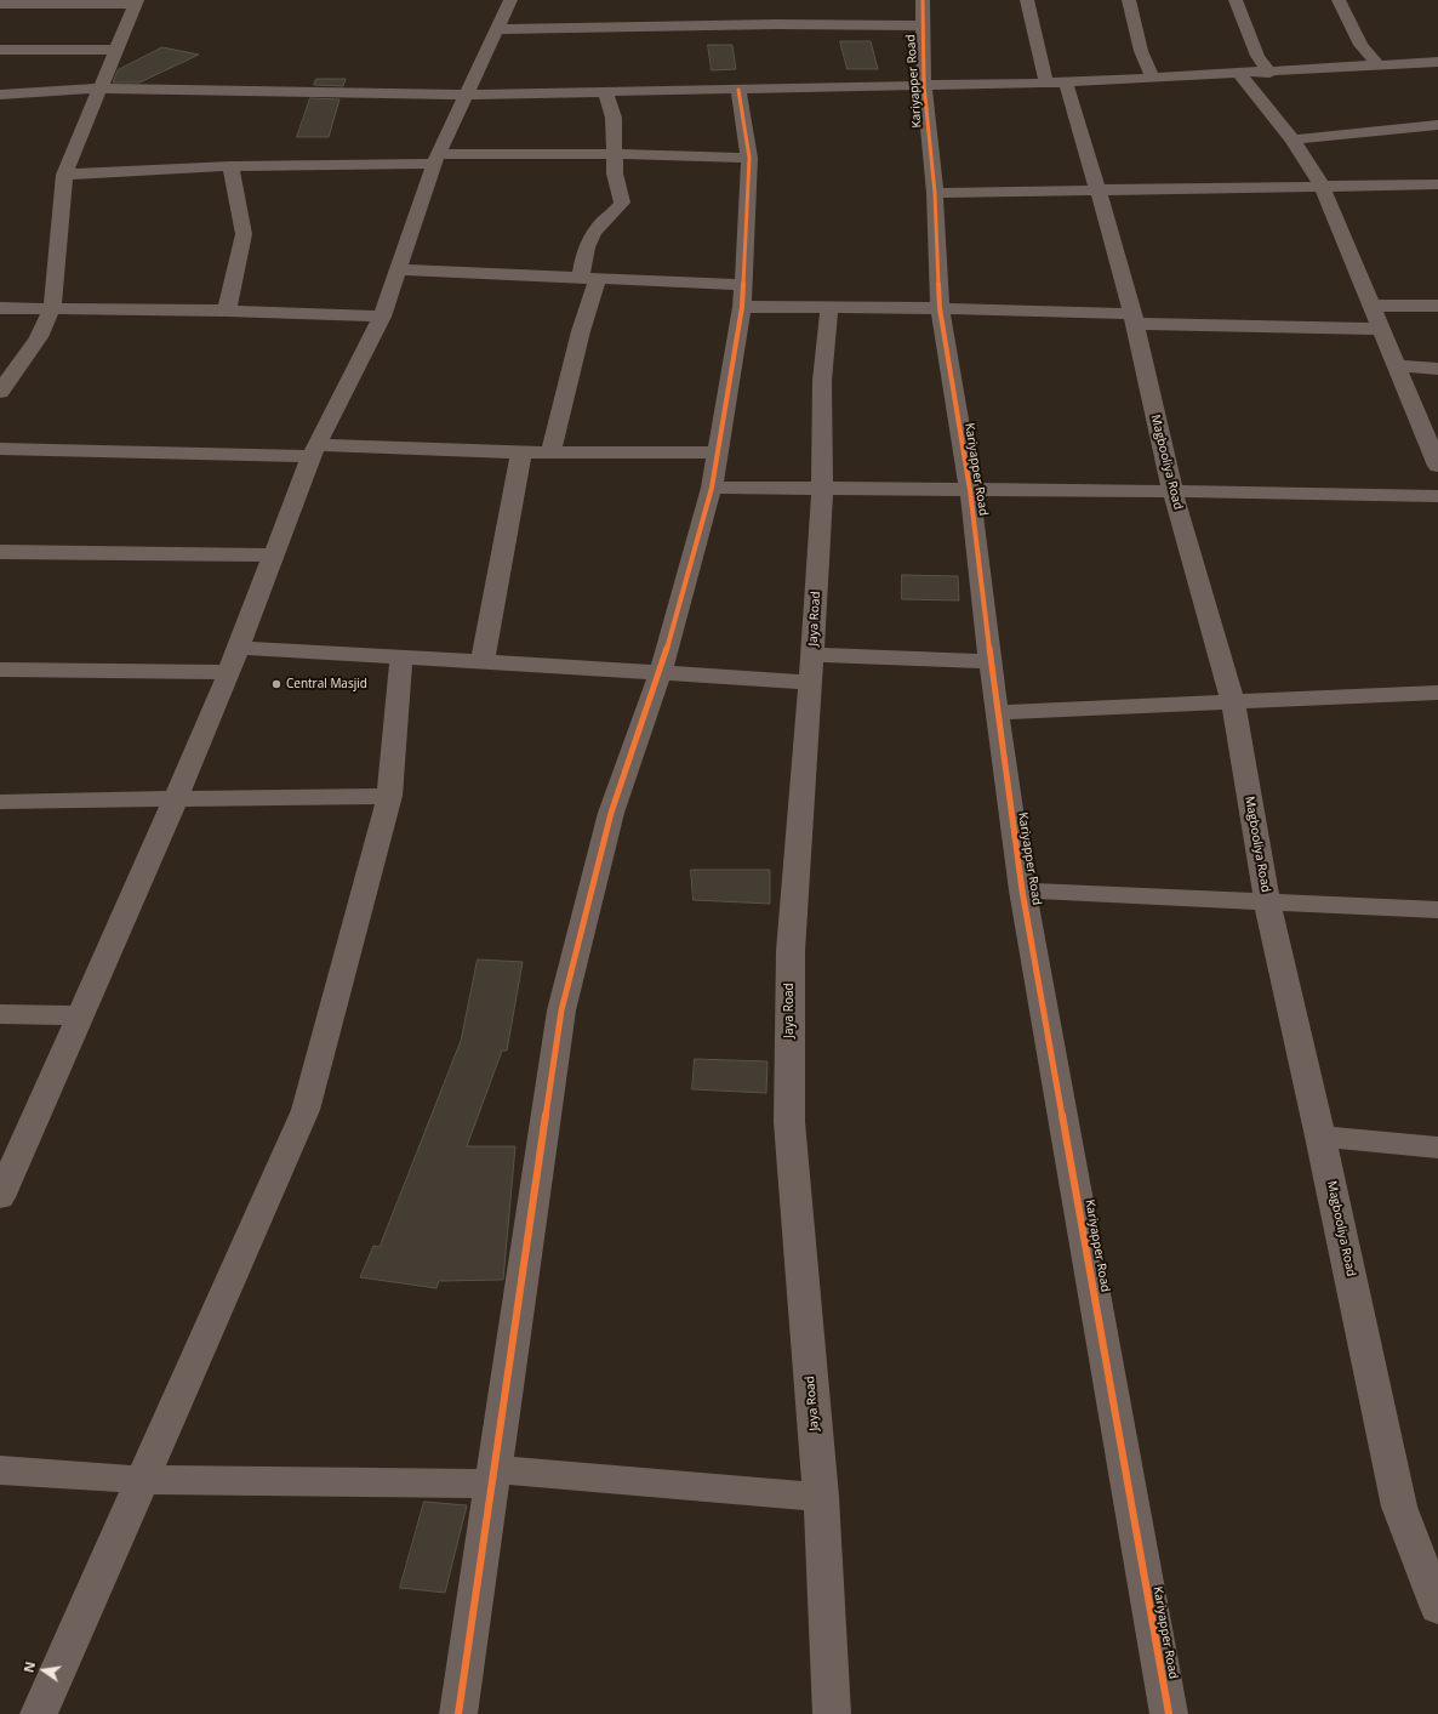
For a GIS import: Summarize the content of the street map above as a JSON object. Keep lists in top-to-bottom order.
{
  "streets": {
    "street": ["Kariyapper Road", "Magbooliya Road", "Jaya Road"]
  },
  "places": ["Central Masjid"],
  "north": "left"
}
